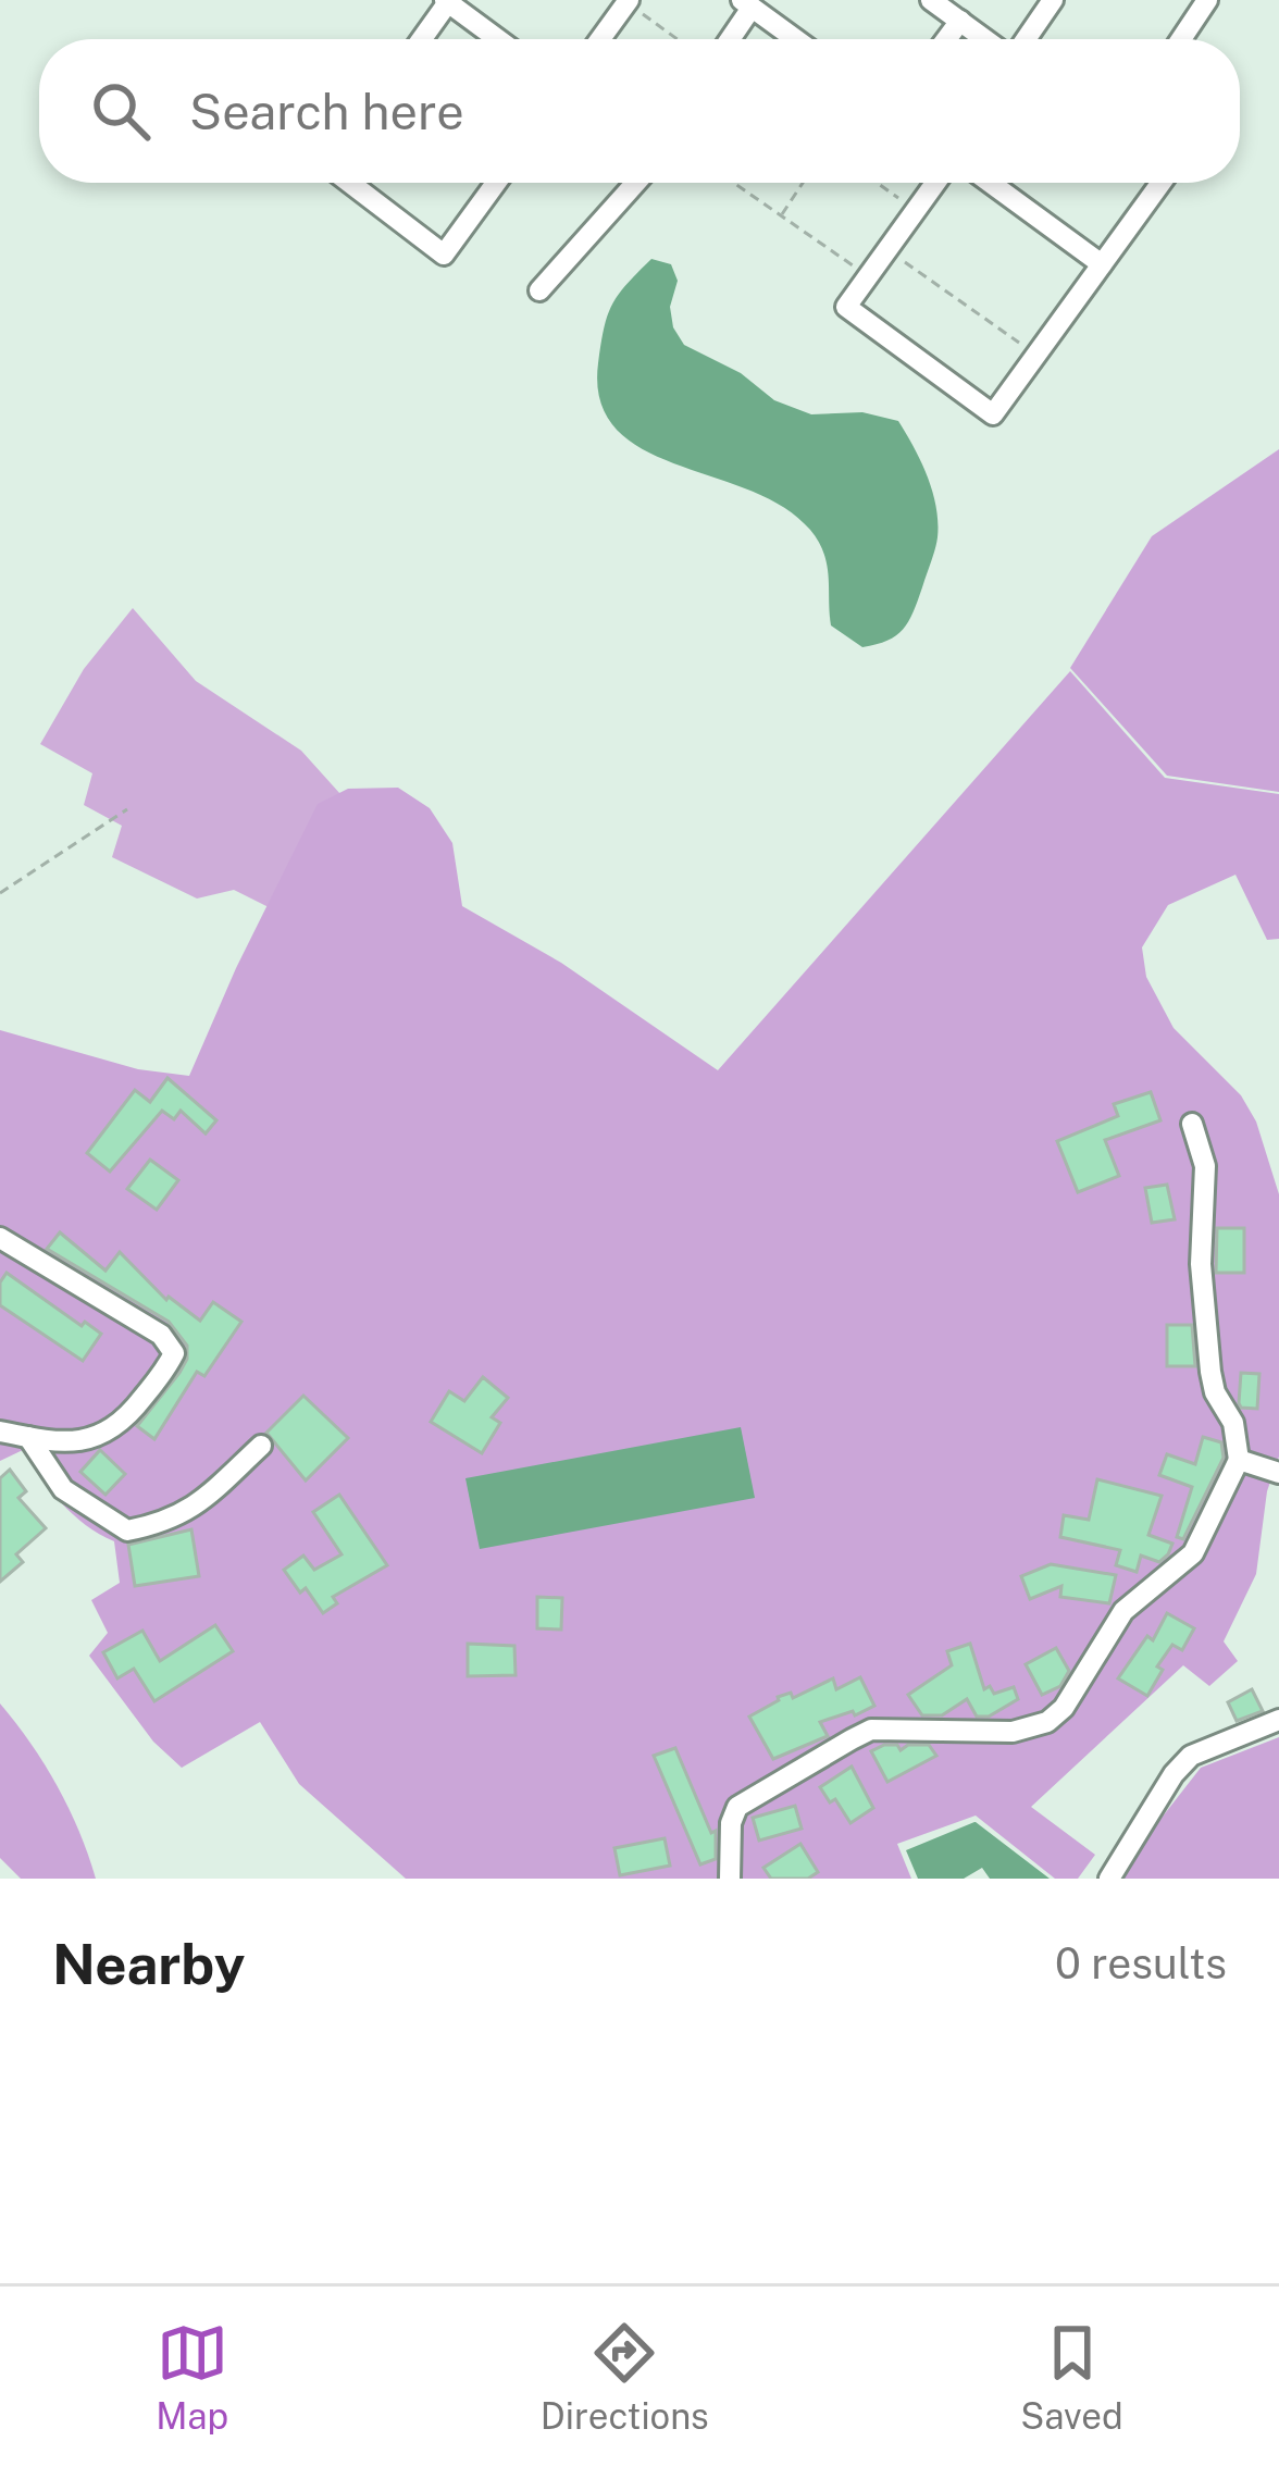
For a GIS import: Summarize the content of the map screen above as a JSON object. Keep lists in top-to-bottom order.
{
  "page": {
    "search": "Search here",
    "heading": ["Nearby", "0 results"],
    "nav": ["Map", "Directions", "Saved"]
  }
}
